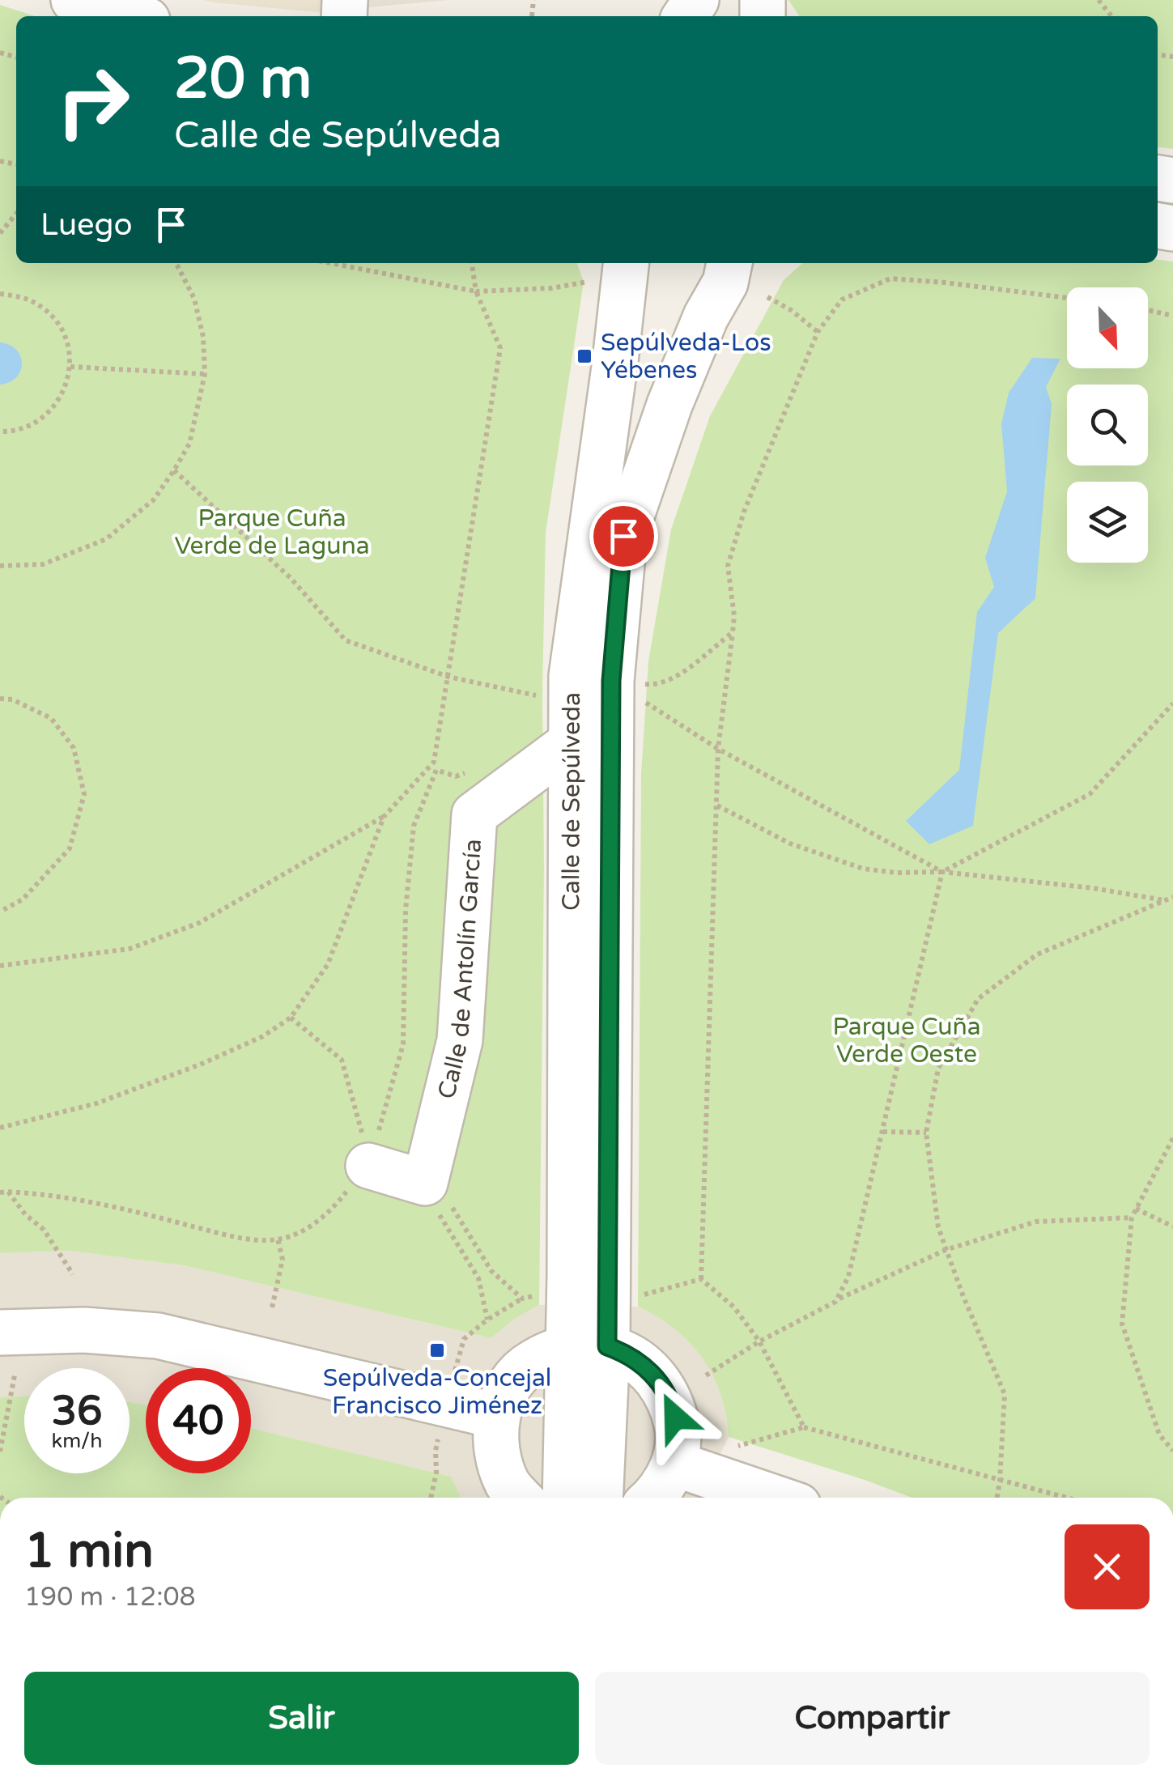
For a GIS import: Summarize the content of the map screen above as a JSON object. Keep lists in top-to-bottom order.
{
  "streets": {
    "street": ["Calle de Sepúlveda", "Calle de Antolín García"]
  },
  "crossings": [
    ["Calle de Sepúlveda", "Calle de Antolín García"]
  ],
  "parks": ["Parque Cuña Verde de Laguna", "Parque Cuña Verde Oeste"],
  "places": {
    "transit": ["Sepúlveda-Los Yébenes", "Sepúlveda-Concejal Francisco Jiménez"]
  },
  "north": "bottom right",
  "page": {
    "turn": ["20 m", "Calle de Sepúlveda"],
    "then": "Luego",
    "speed": "36 km/h",
    "limit": "40",
    "heading": ["1 min", "190 m · 12:08"],
    "buttons": ["Salir", "Compartir"]
  }
}
